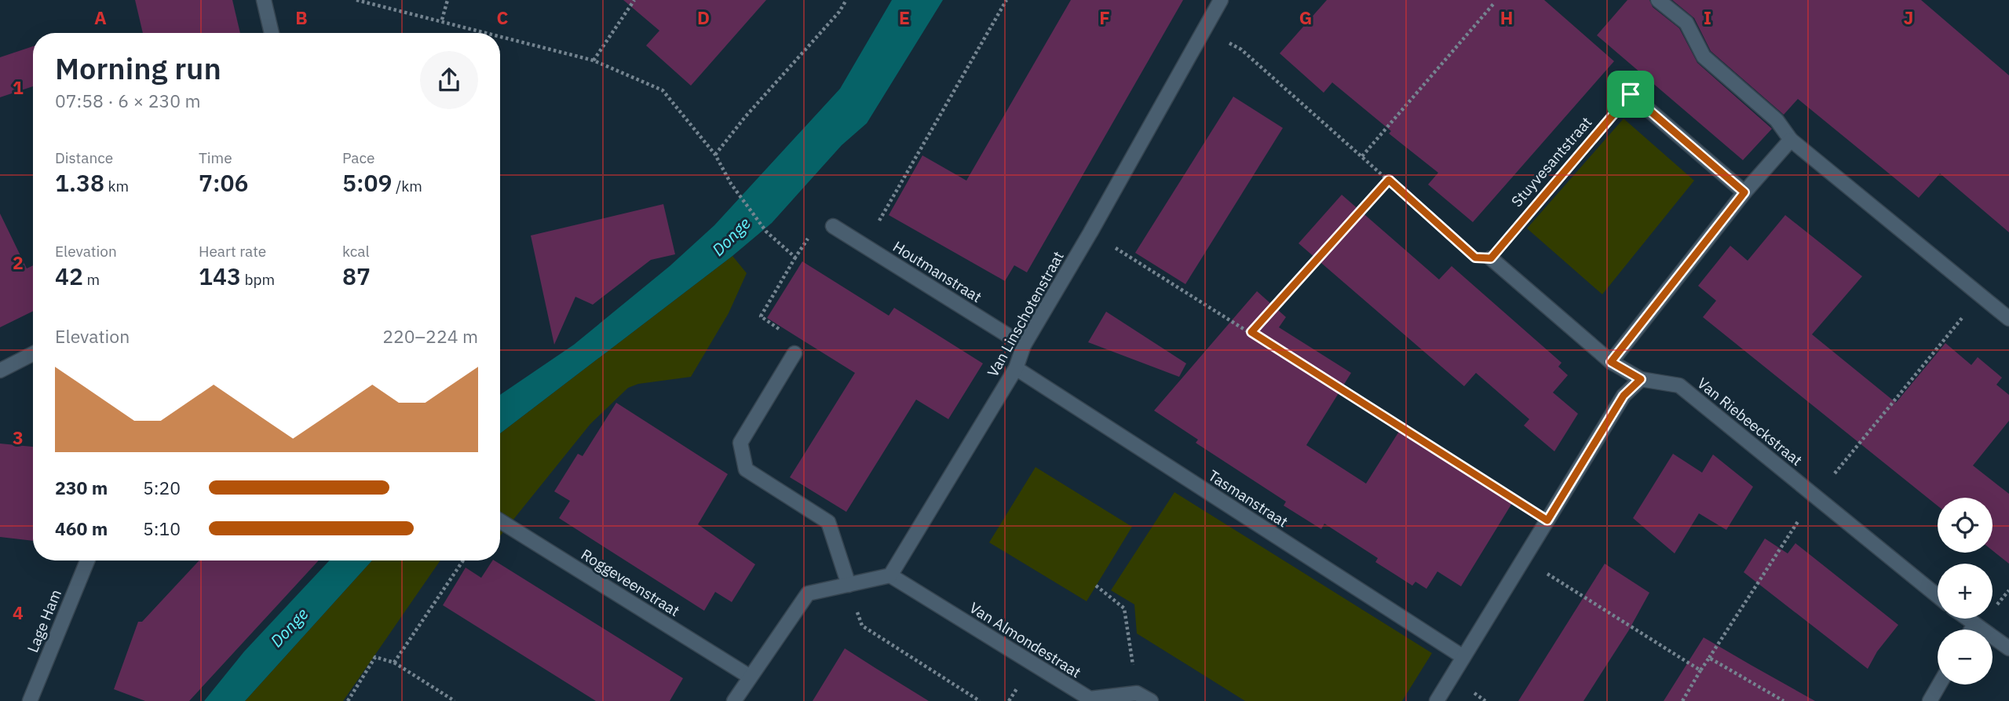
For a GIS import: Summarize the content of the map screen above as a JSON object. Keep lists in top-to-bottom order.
{
  "streets": {
    "street": [
      "Houtmanstraat",
      "Van Linschotenstraat",
      "Van Riebeeckstraat",
      "Tasmanstraat",
      "Roggeveenstraat",
      "Lage Ham",
      "Van Almondestraat"
    ],
    "path": ["Stuyvesantstraat"]
  },
  "crossings": [
    ["Houtmanstraat", "Van Linschotenstraat"],
    ["Van Linschotenstraat", "Tasmanstraat"],
    ["Van Linschotenstraat", "Van Almondestraat"]
  ],
  "water": ["Donge"],
  "page": {
    "heading": ["Morning run", "07:58 · 6 × 230 m"],
    "stats": [
      ["Distance", "1.38 km"],
      ["Time", "7:06"],
      ["Pace", "5:09 /km"],
      ["Elevation", "42 m"],
      ["Heart rate", "143 bpm"],
      ["kcal", "87"]
    ],
    "chart": ["Elevation", "220–224 m"],
    "list": [
      {
        "name": "230 m",
        "note": "5:20"
      },
      {
        "name": "460 m",
        "note": "5:10"
      }
    ],
    "map_buttons": ["+", "−"]
  },
  "grid": {
    "columns": [
      "A",
      "B",
      "C",
      "D",
      "E",
      "F",
      "G",
      "H",
      "I",
      "J"
    ],
    "rows": [
      "1",
      "2",
      "3",
      "4"
    ]
  }
}
